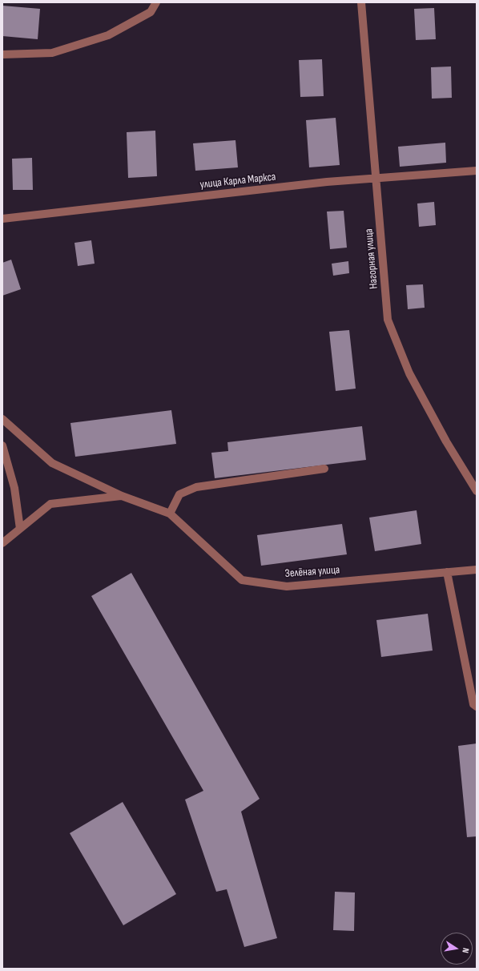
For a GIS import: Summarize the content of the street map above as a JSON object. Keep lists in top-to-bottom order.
{
  "streets": {
    "street": ["улица Карла Маркса", "Нагорная улица", "Зелёная улица"]
  },
  "crossings": [
    ["улица Карла Маркса", "Нагорная улица"]
  ],
  "north": "right"
}
